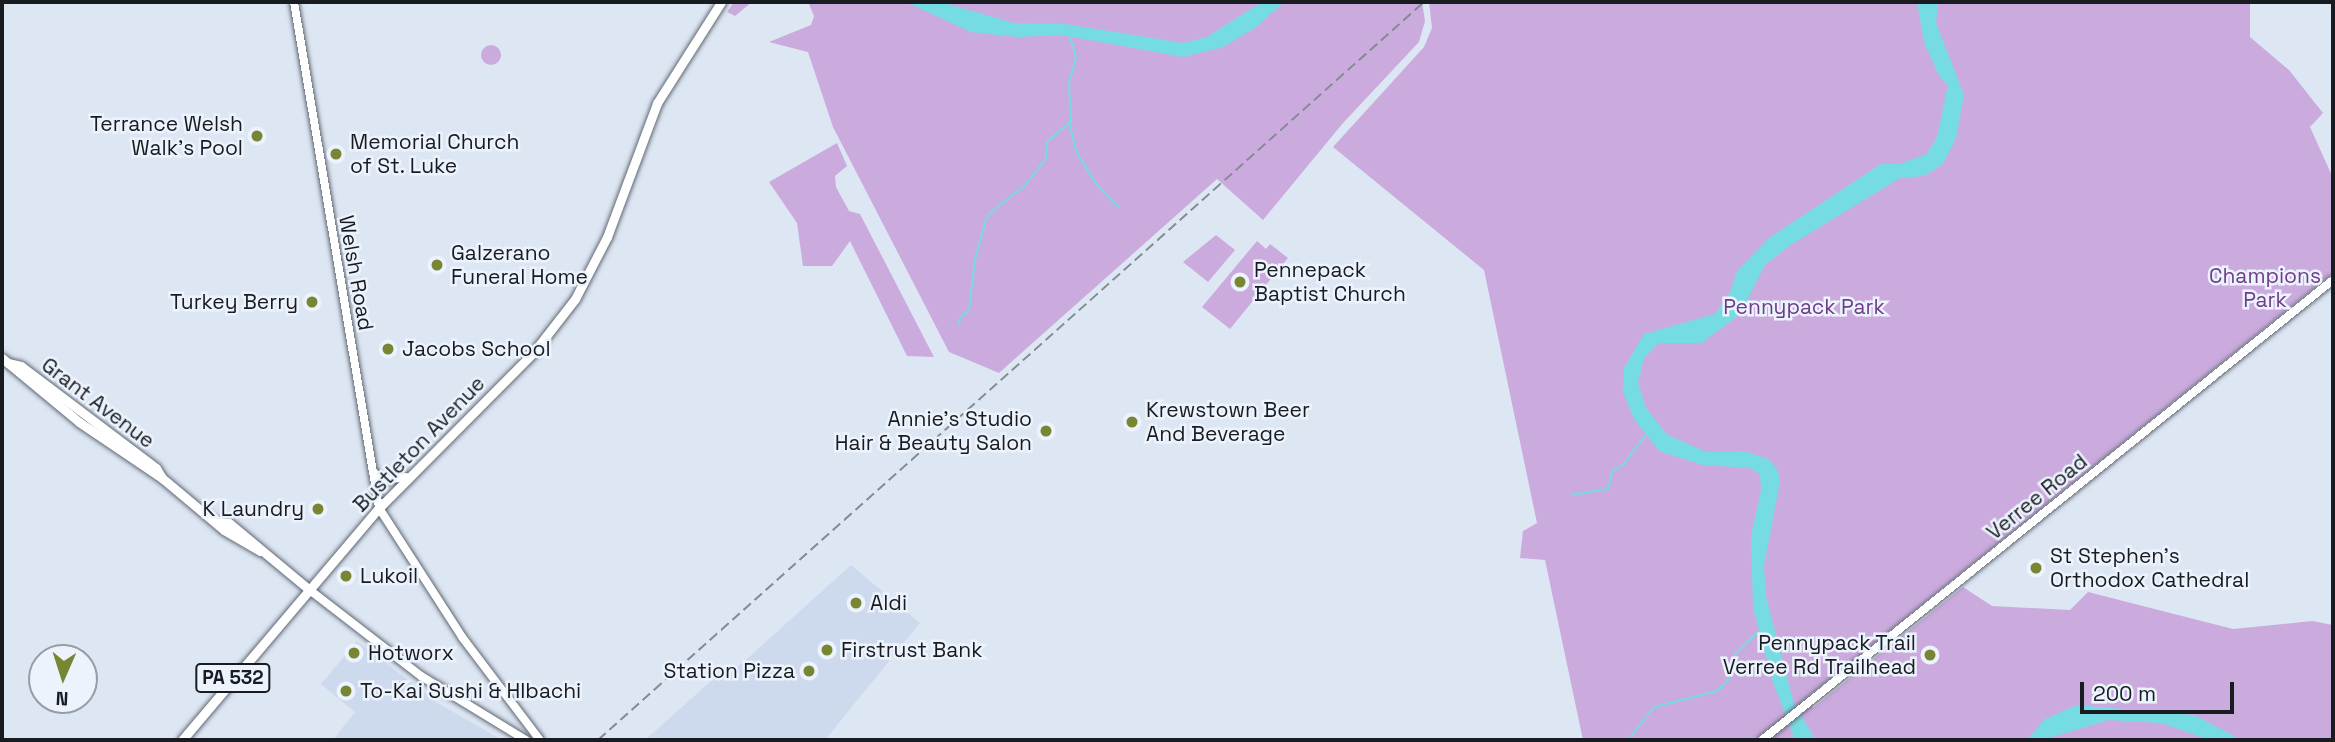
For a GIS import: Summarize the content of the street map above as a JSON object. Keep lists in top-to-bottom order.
{
  "streets": {
    "main road": [
      "Welsh Road",
      "Grant Avenue",
      "Bustleton Avenue",
      "Verree Road",
      "PA 532"
    ]
  },
  "crossings": [
    ["Welsh Road", "Bustleton Avenue"],
    ["Grant Avenue", "Bustleton Avenue"]
  ],
  "parks": ["Champions Park", "Pennypack Park"],
  "places": [
    "Terrance Welsh Walk's Pool",
    "Memorial Church of St. Luke",
    "Galzerano Funeral Home",
    "Pennepack Baptist Church",
    "Turkey Berry",
    "Jacobs School",
    "Krewstown Beer And Beverage",
    "Annie’s Studio Hair & Beauty Salon",
    "K Laundry",
    "St Stephen's Orthodox Cathedral",
    "Lukoil",
    "Aldi",
    "Firstrust Bank",
    "Hotworx",
    "Pennypack Trail Verree Rd Trailhead",
    "Station Pizza",
    "To-Kai Sushi & HIbachi"
  ],
  "scale_bar": "200 m",
  "north": "bottom"
}
